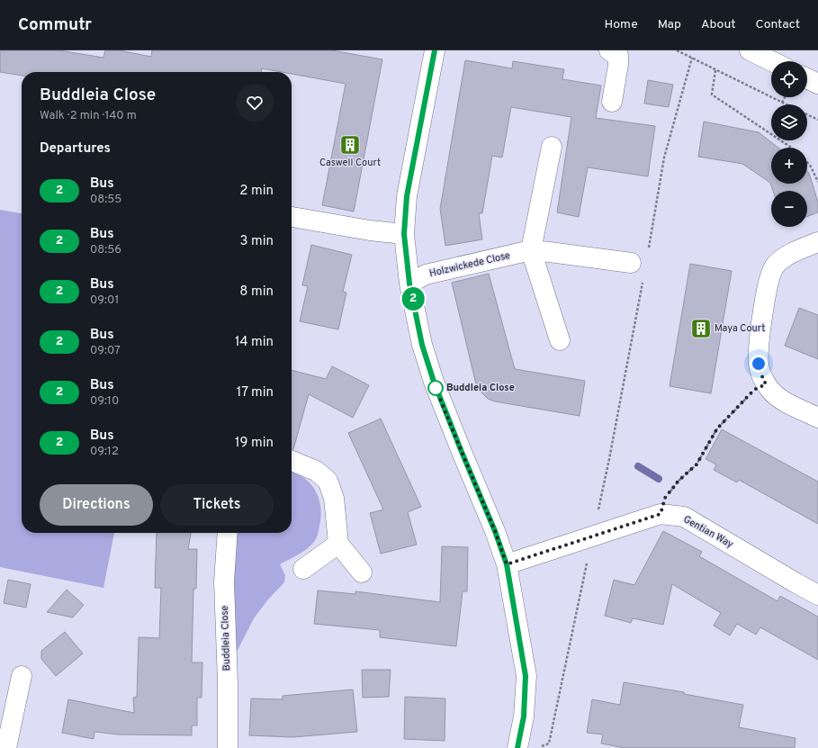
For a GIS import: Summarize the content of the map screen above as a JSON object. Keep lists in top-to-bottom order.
{
  "streets": {
    "street": ["Holzwickede Close", "Gentian Way", "Buddleia Close"]
  },
  "places": {
    "building": ["Caswell Court", "Maya Court"],
    "other": ["Buddleia Close"]
  },
  "lines": ["bus line 2"],
  "page": {
    "header": "Commutr",
    "nav": [
      "Home",
      "Map",
      "About",
      "Contact"
    ],
    "on_map": "2",
    "map_buttons": ["+", "−"],
    "heading": [
      ["Buddleia Close", "Walk · 2 min · 140 m"],
      "Departures"
    ],
    "list": [
      {
        "mark": "2",
        "name": "Bus",
        "note": "08:55",
        "value": "2 min"
      },
      {
        "mark": "2",
        "name": "Bus",
        "note": "08:56",
        "value": "3 min"
      },
      {
        "mark": "2",
        "name": "Bus",
        "note": "09:01",
        "value": "8 min"
      },
      {
        "mark": "2",
        "name": "Bus",
        "note": "09:07",
        "value": "14 min"
      },
      {
        "mark": "2",
        "name": "Bus",
        "note": "09:10",
        "value": "17 min"
      },
      {
        "mark": "2",
        "name": "Bus",
        "note": "09:12",
        "value": "19 min"
      }
    ],
    "buttons": ["Directions", "Tickets"]
  }
}
